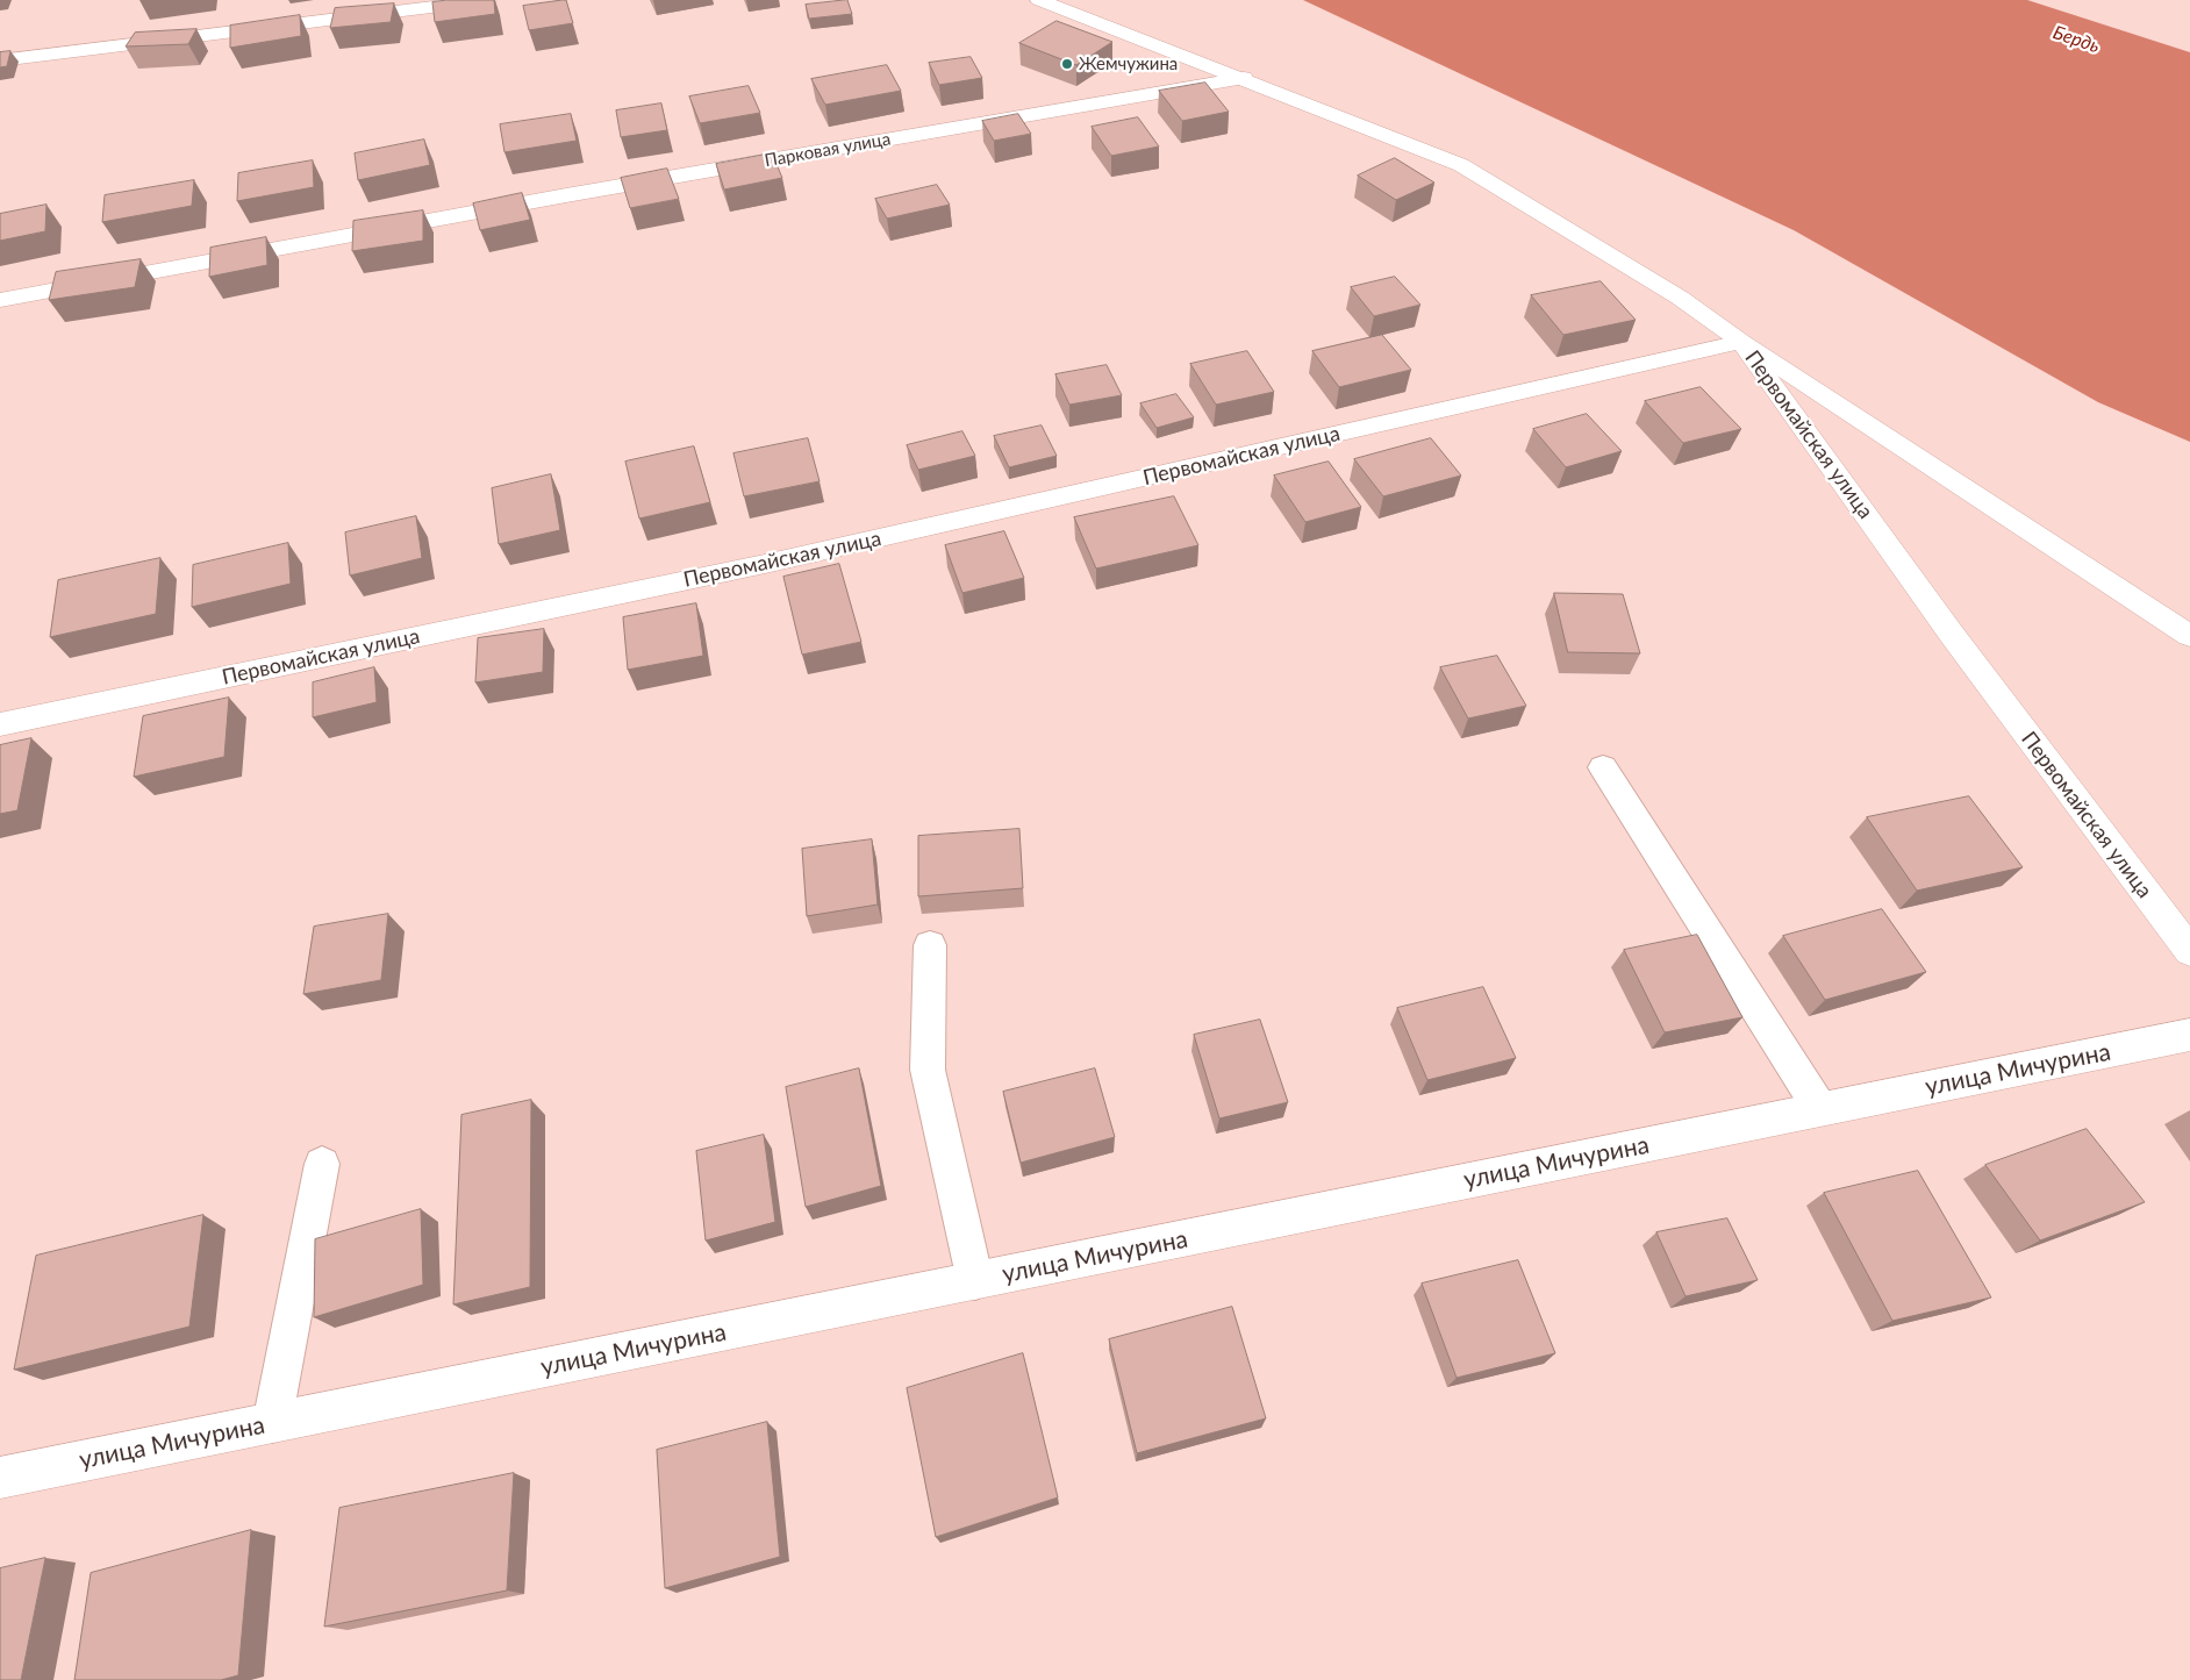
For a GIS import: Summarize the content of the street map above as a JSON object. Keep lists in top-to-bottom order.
{
  "streets": {
    "street": ["Парковая улица", "Первомайская улица", "улица Мичурина"]
  },
  "water": ["Бердь"],
  "places": ["Жемчужина"]
}
